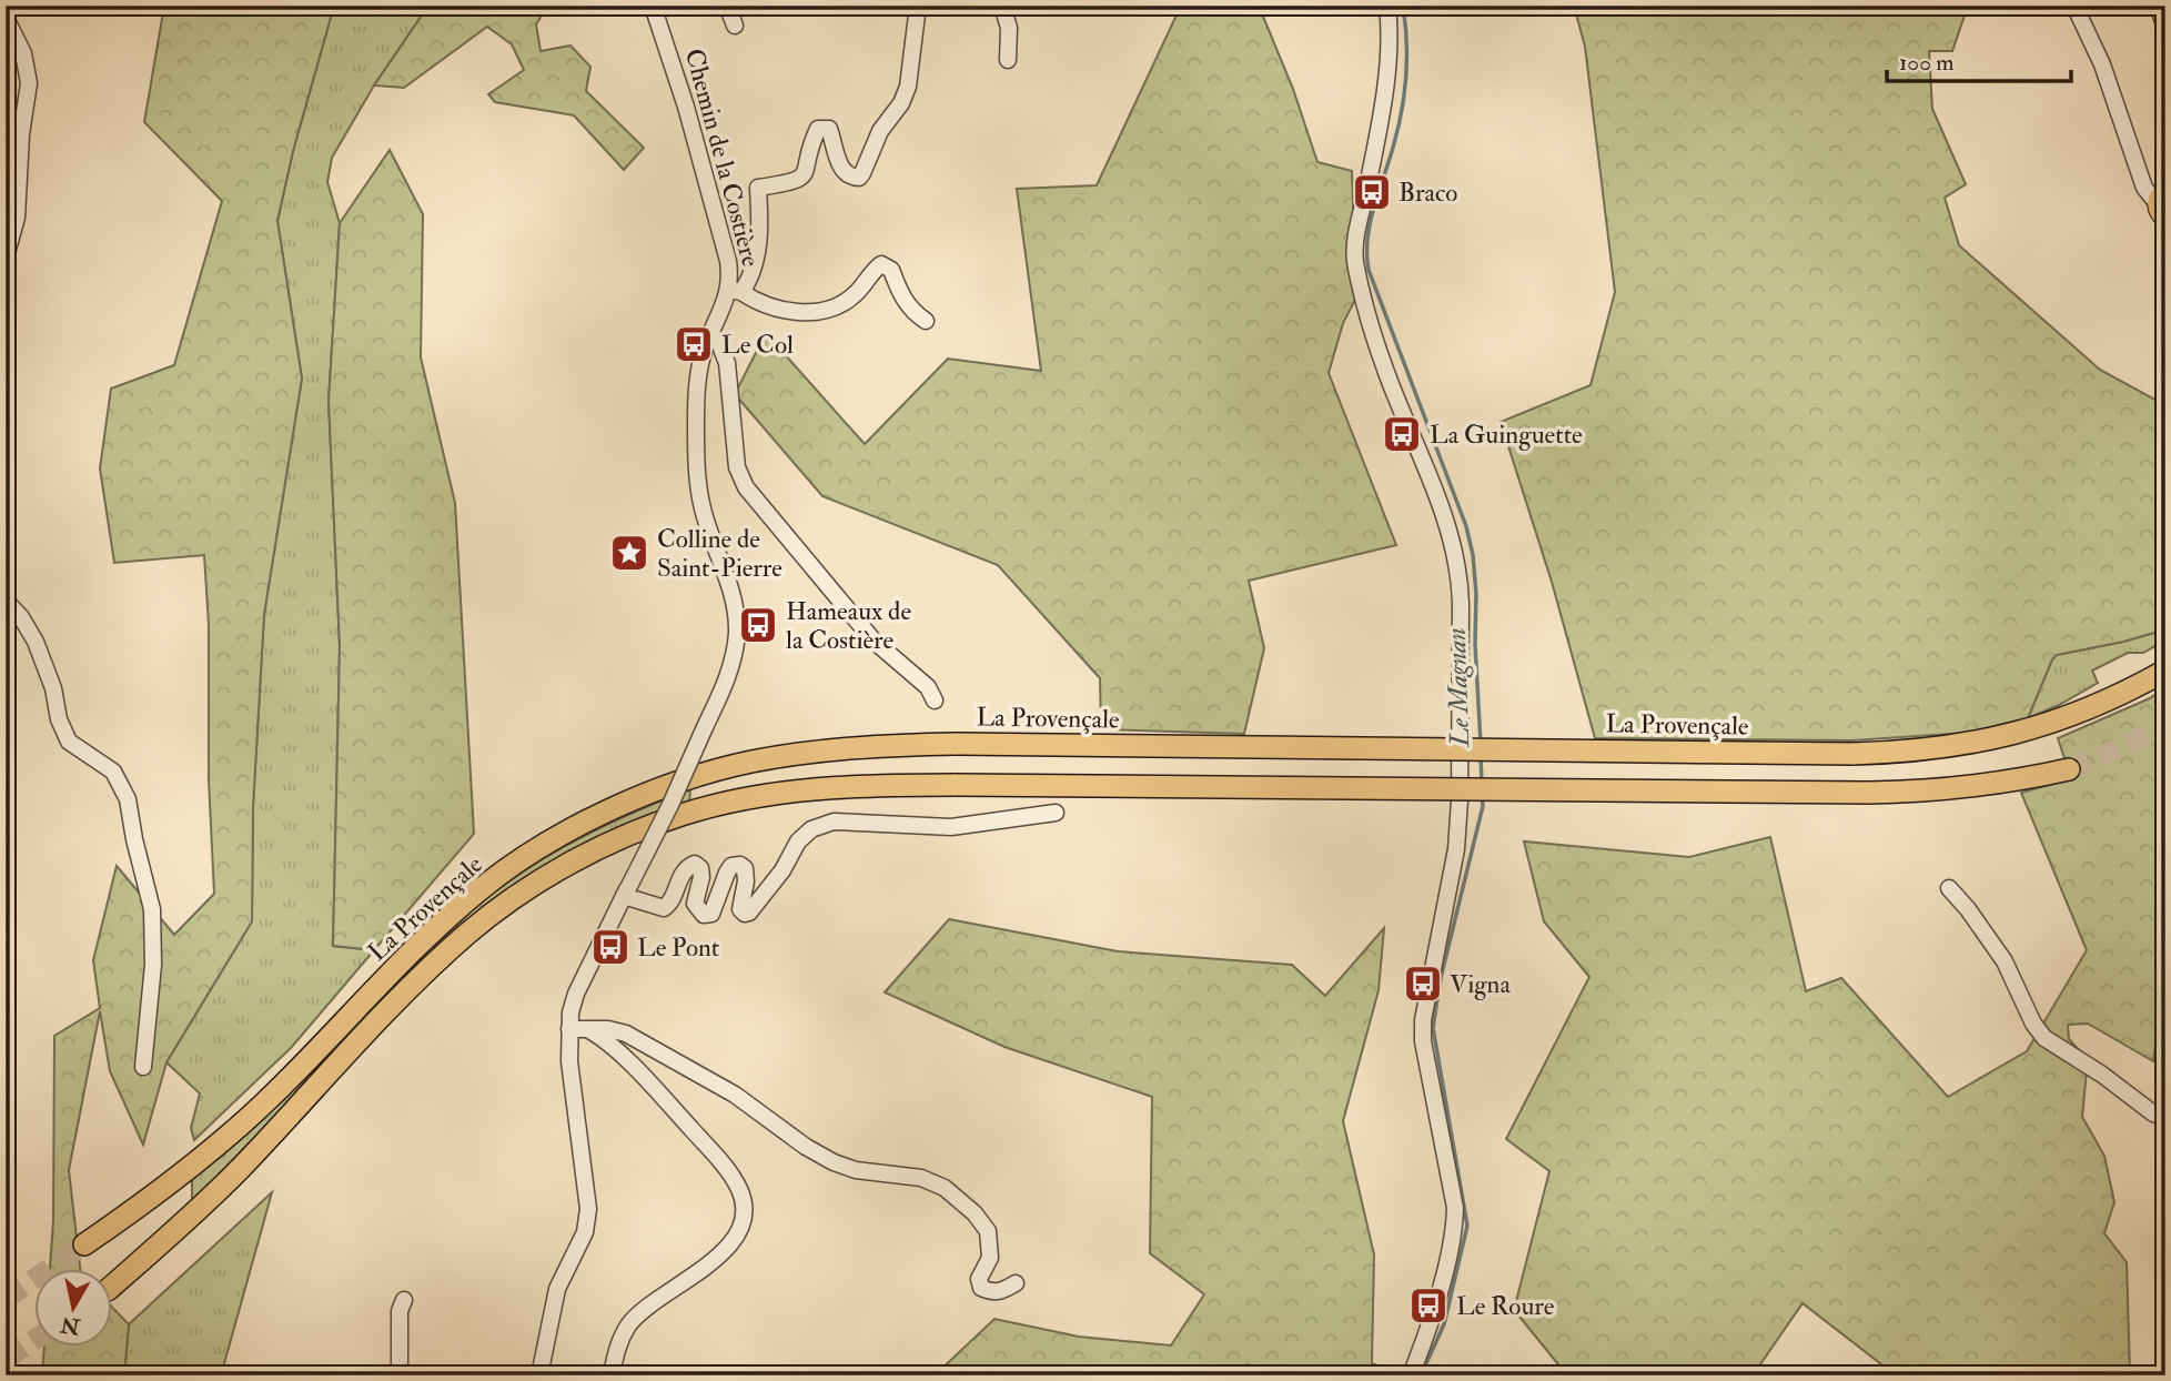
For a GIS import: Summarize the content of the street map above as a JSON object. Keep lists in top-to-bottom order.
{
  "streets": {
    "highway": ["La Provençale"],
    "street": ["Chemin de la Costière"]
  },
  "water": ["Le Magnan"],
  "places": {
    "bus stop": [
      "Braco",
      "Le Col",
      "La Guinguette",
      "Hameaux de la Costière",
      "Le Pont",
      "Vigna",
      "Le Roure"
    ],
    "place": ["Colline de Saint-Pierre"]
  },
  "scale_bar": "100 m",
  "north": "bottom"
}
